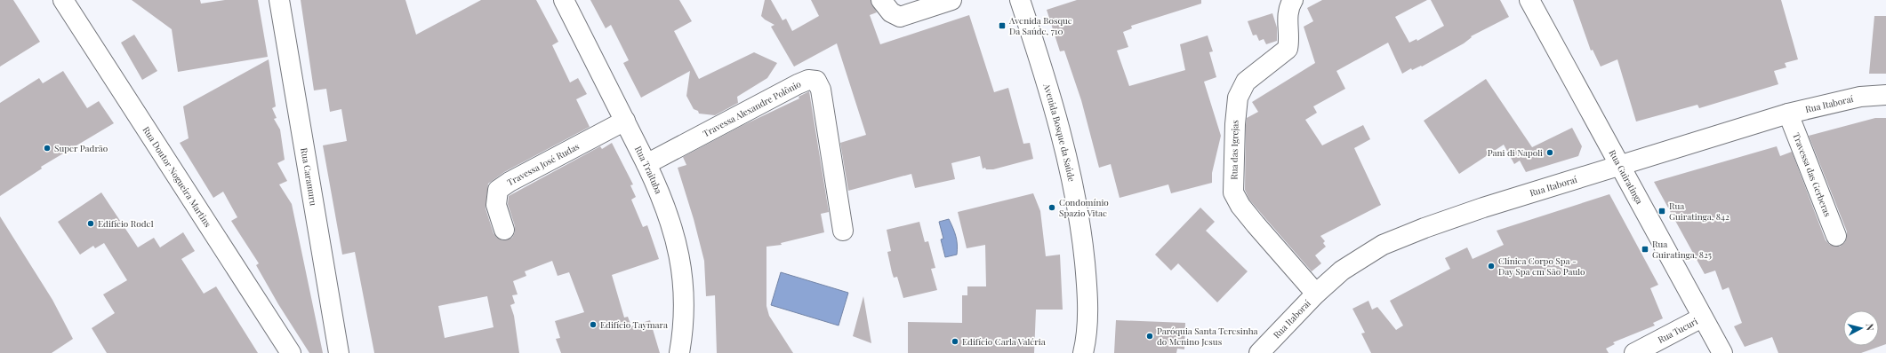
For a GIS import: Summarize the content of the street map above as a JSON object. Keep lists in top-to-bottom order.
{
  "streets": {
    "street": [
      "Rua Itaboraí",
      "Travessa Alexandre Polônio",
      "Avenida Bosque da Saúde",
      "Rua das Igrejas",
      "Travessa José Rudas",
      "Rua Traituba",
      "Travessa das Gerberas",
      "Rua Doutor Nogueira Martins",
      "Rua Caramuru",
      "Rua Guiratinga",
      "Rua Tucuri"
    ]
  },
  "crossings": [
    ["Rua Itaboraí", "Rua das Igrejas"],
    ["Rua Itaboraí", "Travessa das Gerberas"],
    ["Rua Itaboraí", "Rua Guiratinga"],
    ["Travessa Alexandre Polônio", "Rua Traituba"],
    ["Travessa José Rudas", "Rua Traituba"],
    ["Rua Guiratinga", "Rua Tucuri"]
  ],
  "places": {
    "transit": ["Avenida Bosque Da Saúde, 710", "Rua Guiratinga, 842", "Rua Guiratinga, 825"],
    "other": [
      "Super Padrão",
      "Pani di Napoli",
      "Condomínio Spazio Vitae",
      "Edifício Rodel",
      "Clínica Corpo Spa - Day Spa em São Paulo",
      "Edifício Taymara",
      "Paróquia Santa Teresinha do Menino Jesus",
      "Edifício Carla Valéria"
    ]
  },
  "north": "right"
}
